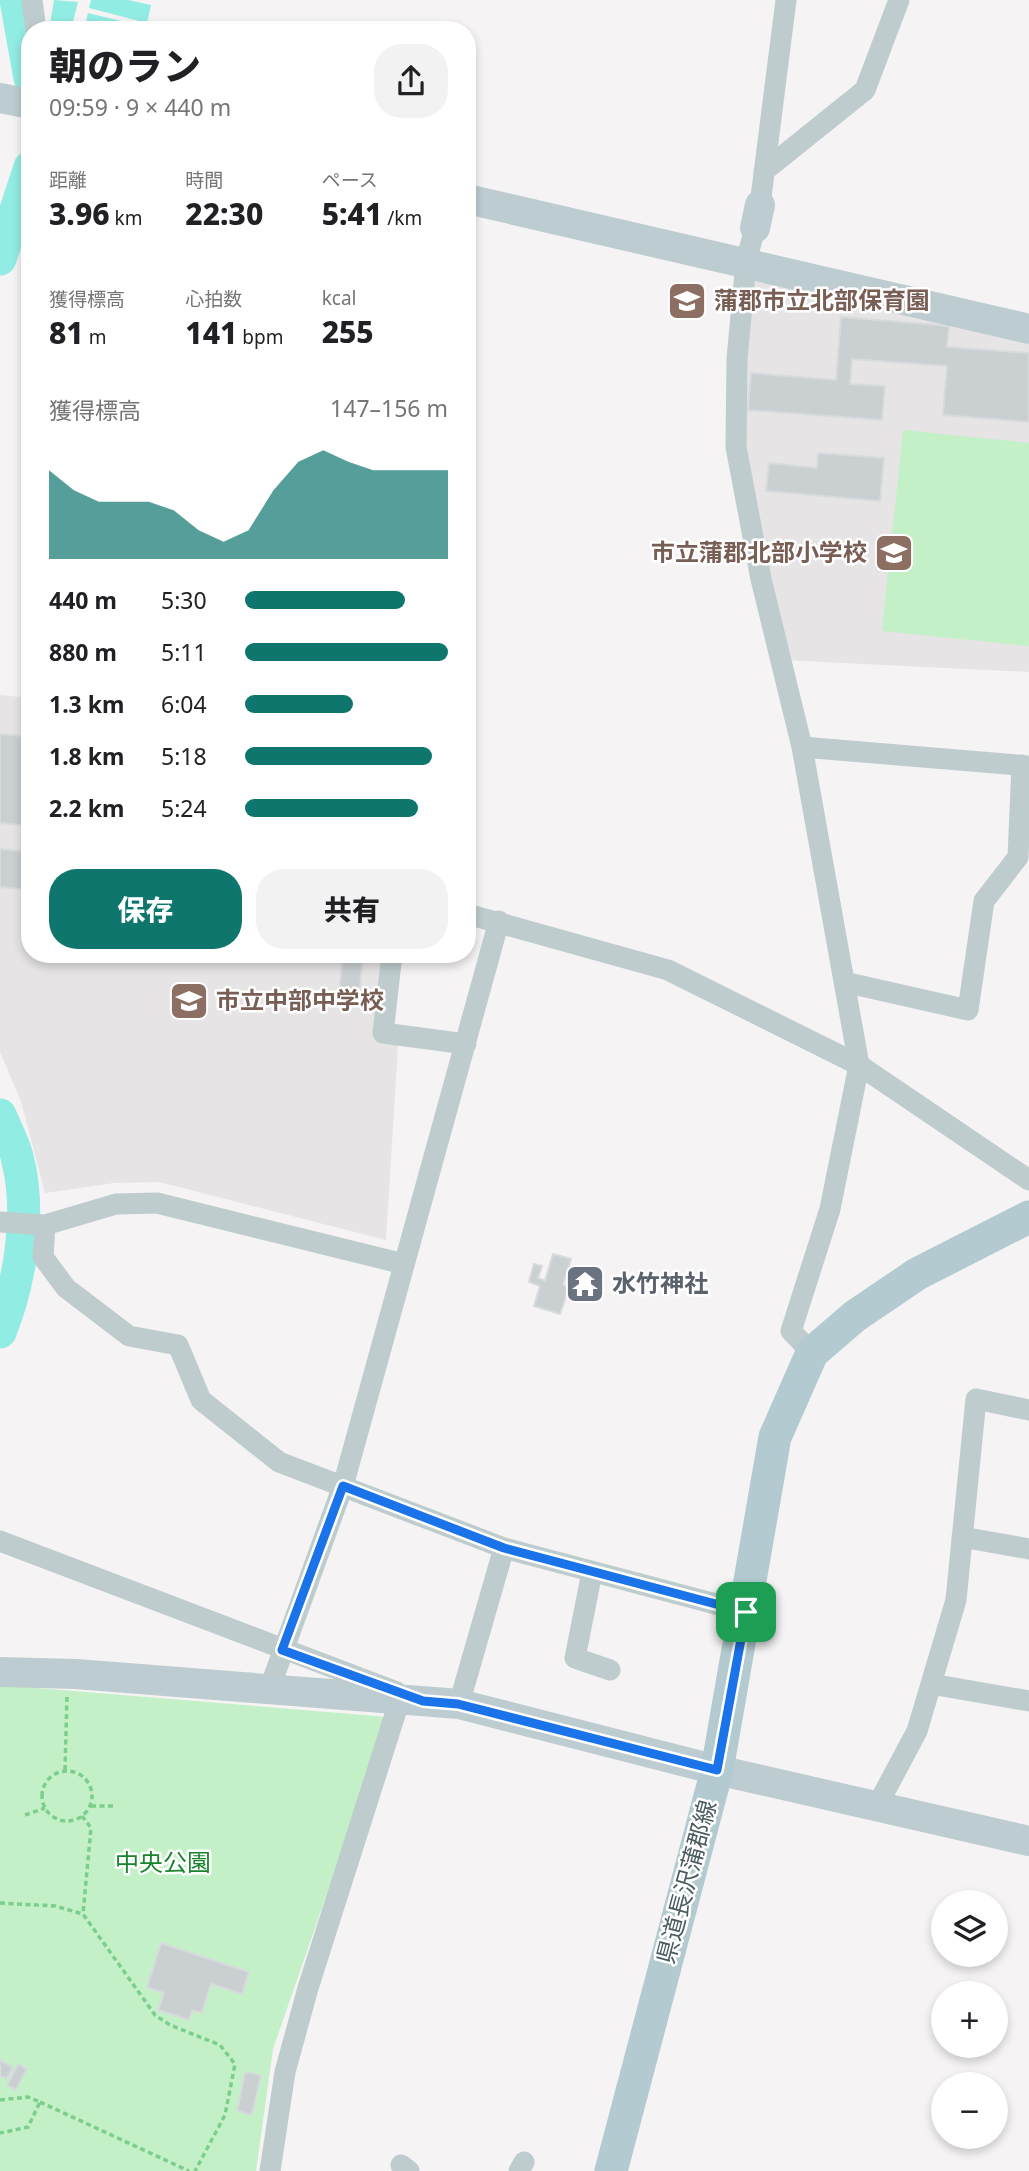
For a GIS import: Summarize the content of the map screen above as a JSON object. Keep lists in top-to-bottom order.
{
  "streets": {
    "main road": ["県道長沢蒲郡線"]
  },
  "parks": ["中央公園"],
  "places": {
    "school or university": ["蒲郡市立北部保育園", "市立蒲郡北部小学校", "市立中部中学校"],
    "temple": ["水竹神社"]
  },
  "page": {
    "heading": ["朝のラン", "09:59 · 9 × 440 m"],
    "stats": [
      ["距離", "3.96 km"],
      ["時間", "22:30"],
      ["ペース", "5:41 /km"],
      ["獲得標高", "81 m"],
      ["心拍数", "141 bpm"],
      ["kcal", "255"]
    ],
    "chart": ["獲得標高", "147–156 m"],
    "list": [
      {
        "name": "440 m",
        "note": "5:30"
      },
      {
        "name": "880 m",
        "note": "5:11"
      },
      {
        "name": "1.3 km",
        "note": "6:04"
      },
      {
        "name": "1.8 km",
        "note": "5:18"
      },
      {
        "name": "2.2 km",
        "note": "5:24"
      }
    ],
    "buttons": ["保存", "共有"],
    "map_buttons": ["+", "−"]
  }
}
